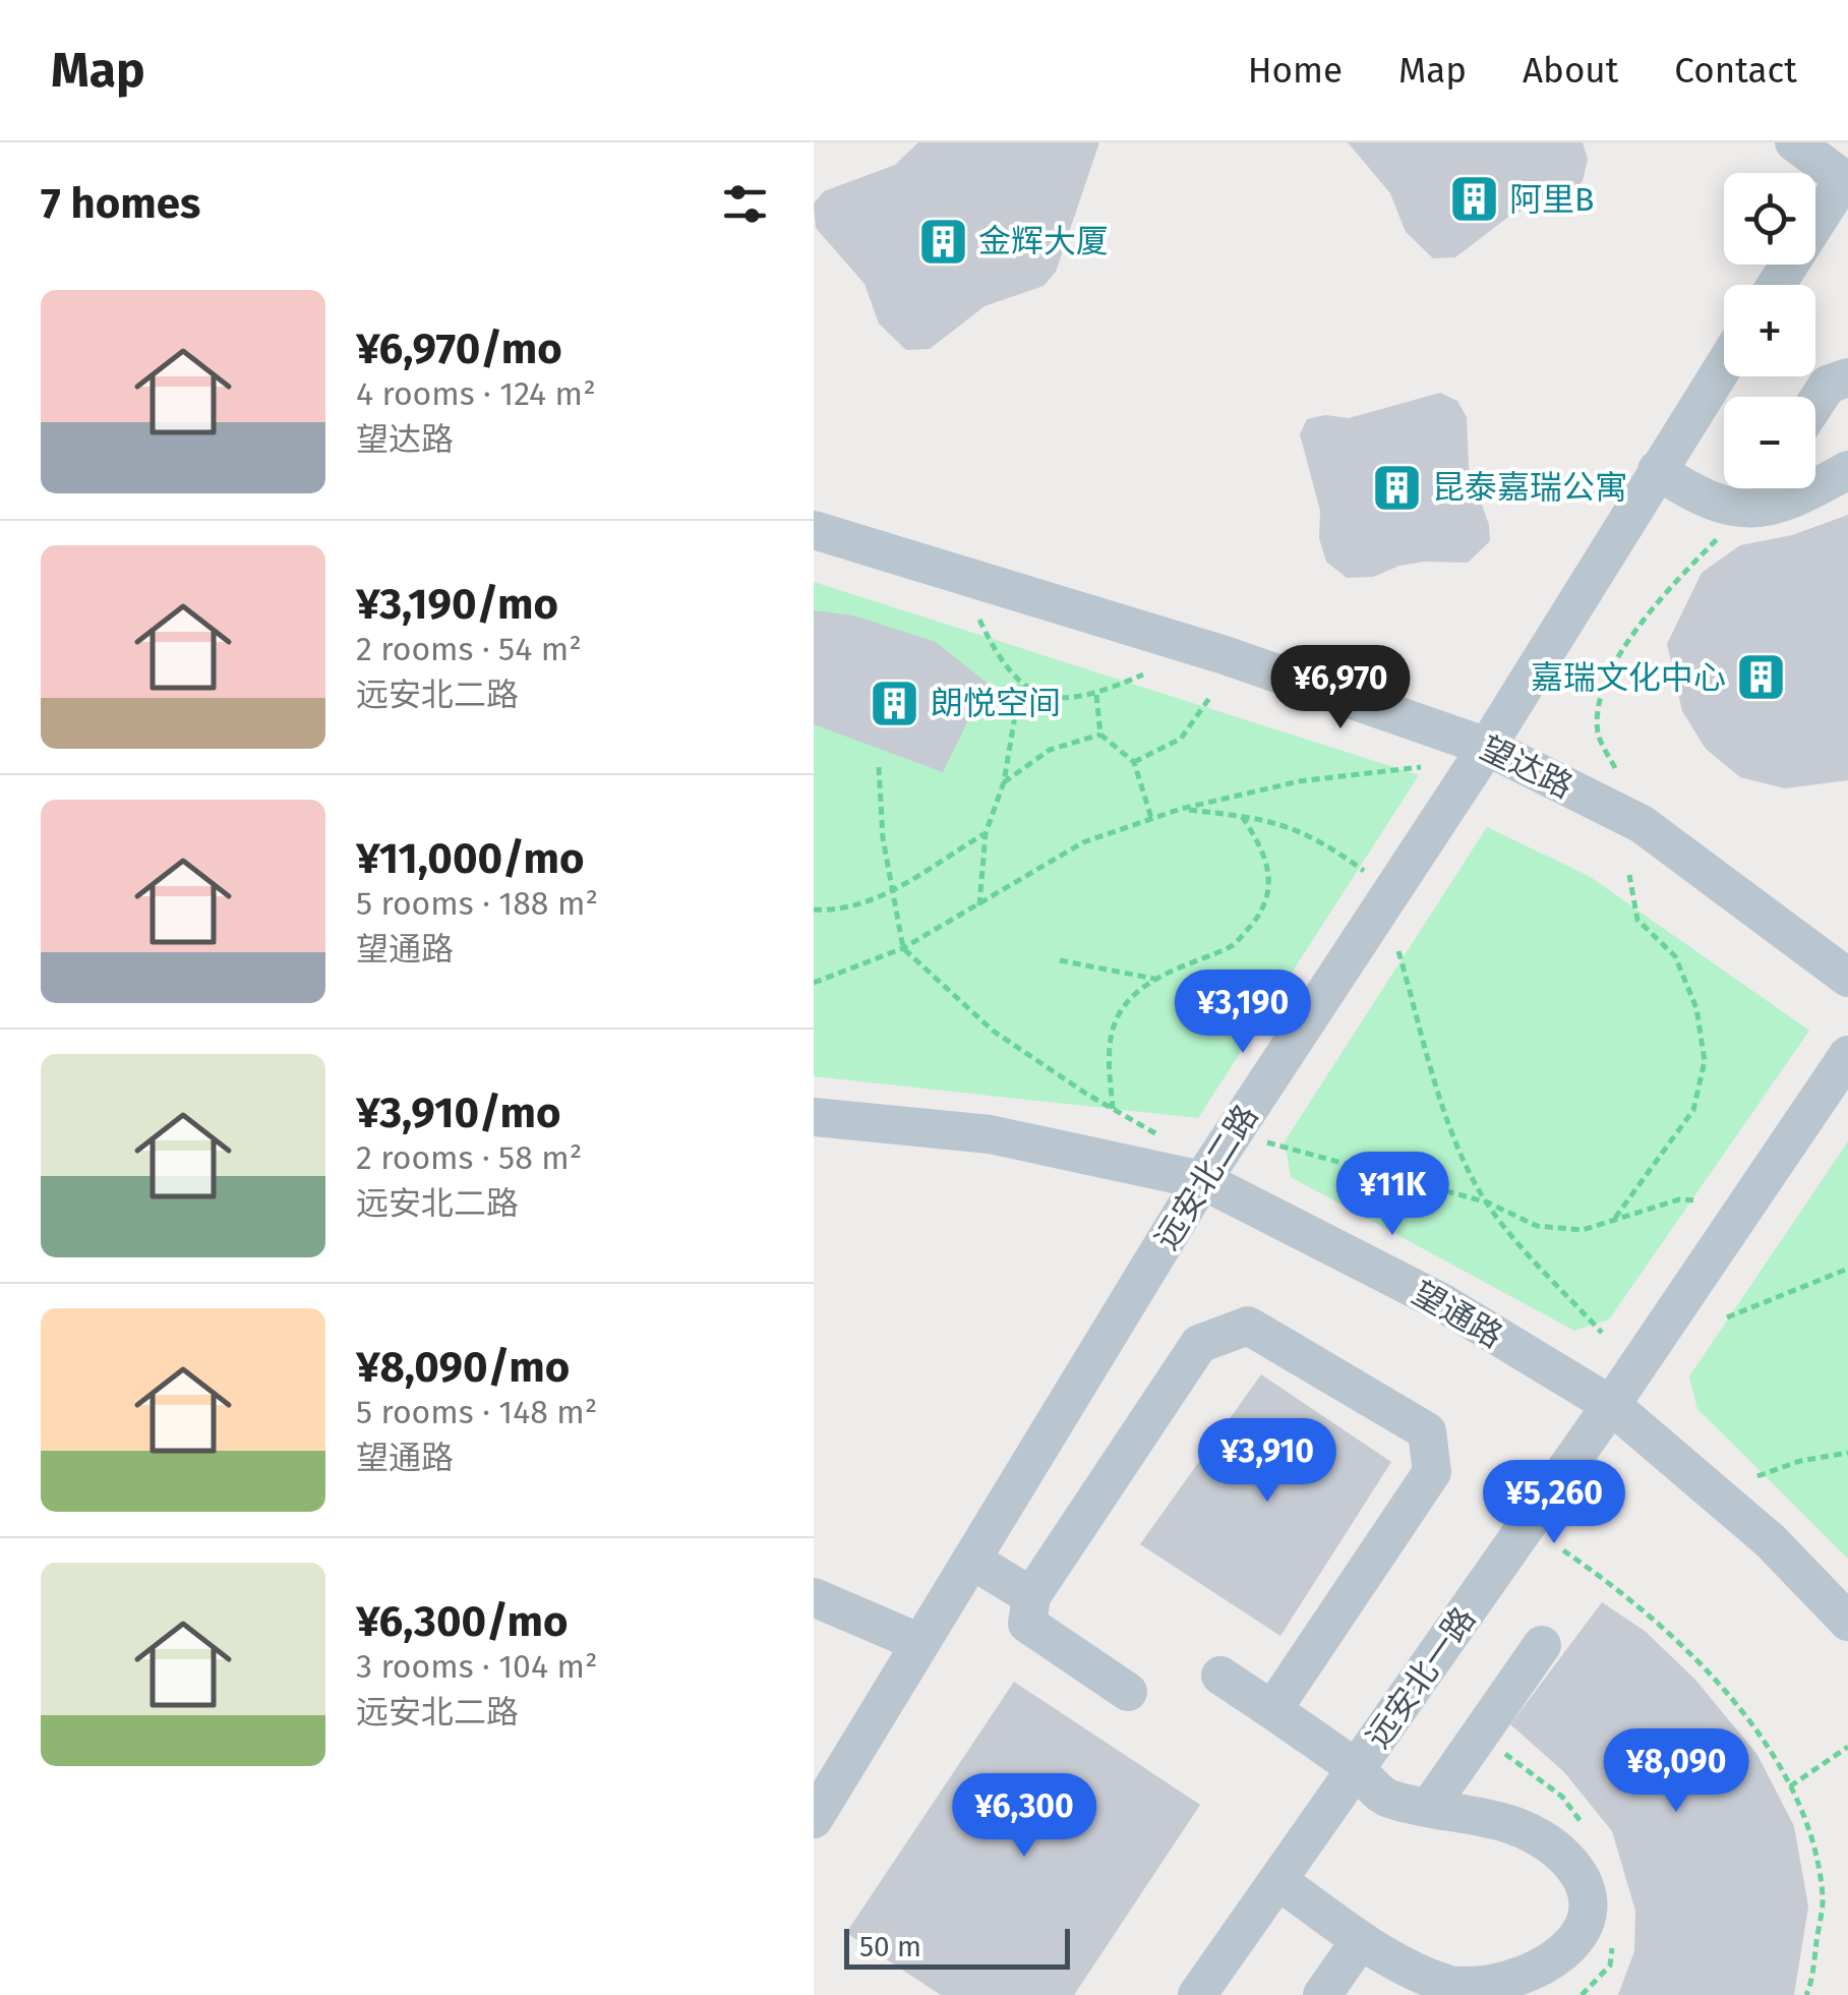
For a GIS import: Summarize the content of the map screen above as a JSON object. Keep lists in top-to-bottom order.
{
  "streets": {
    "street": [
      "望达路",
      "远安北二路",
      "望通路",
      "远安北一路"
    ]
  },
  "crossings": [
    ["望达路", "远安北二路"],
    ["远安北二路", "望通路"],
    ["望通路", "远安北一路"]
  ],
  "places": {
    "building": [
      "阿里B",
      "金辉大厦",
      "昆泰嘉瑞公寓",
      "嘉瑞文化中心",
      "朗悦空间"
    ]
  },
  "scale_bar": "50 m",
  "page": {
    "header": "Map",
    "nav": [
      "Home",
      "Map",
      "About",
      "Contact"
    ],
    "heading": "7 homes",
    "map_buttons": ["+", "−"],
    "list": [
      {
        "name": "¥6,970/mo",
        "note": "4 rooms · 124 m² · 望达路"
      },
      {
        "name": "¥3,190/mo",
        "note": "2 rooms · 54 m² · 远安北二路"
      },
      {
        "name": "¥11,000/mo",
        "note": "5 rooms · 188 m² · 望通路"
      },
      {
        "name": "¥3,910/mo",
        "note": "2 rooms · 58 m² · 远安北二路"
      },
      {
        "name": "¥8,090/mo",
        "note": "5 rooms · 148 m² · 望通路"
      },
      {
        "name": "¥6,300/mo",
        "note": "3 rooms · 104 m² · 远安北二路"
      }
    ],
    "price": [
      "¥6,970",
      "¥3,190",
      "¥11K",
      "¥3,910",
      "¥5,260",
      "¥8,090",
      "¥6,300"
    ],
    "scale": "50 m"
  }
}
